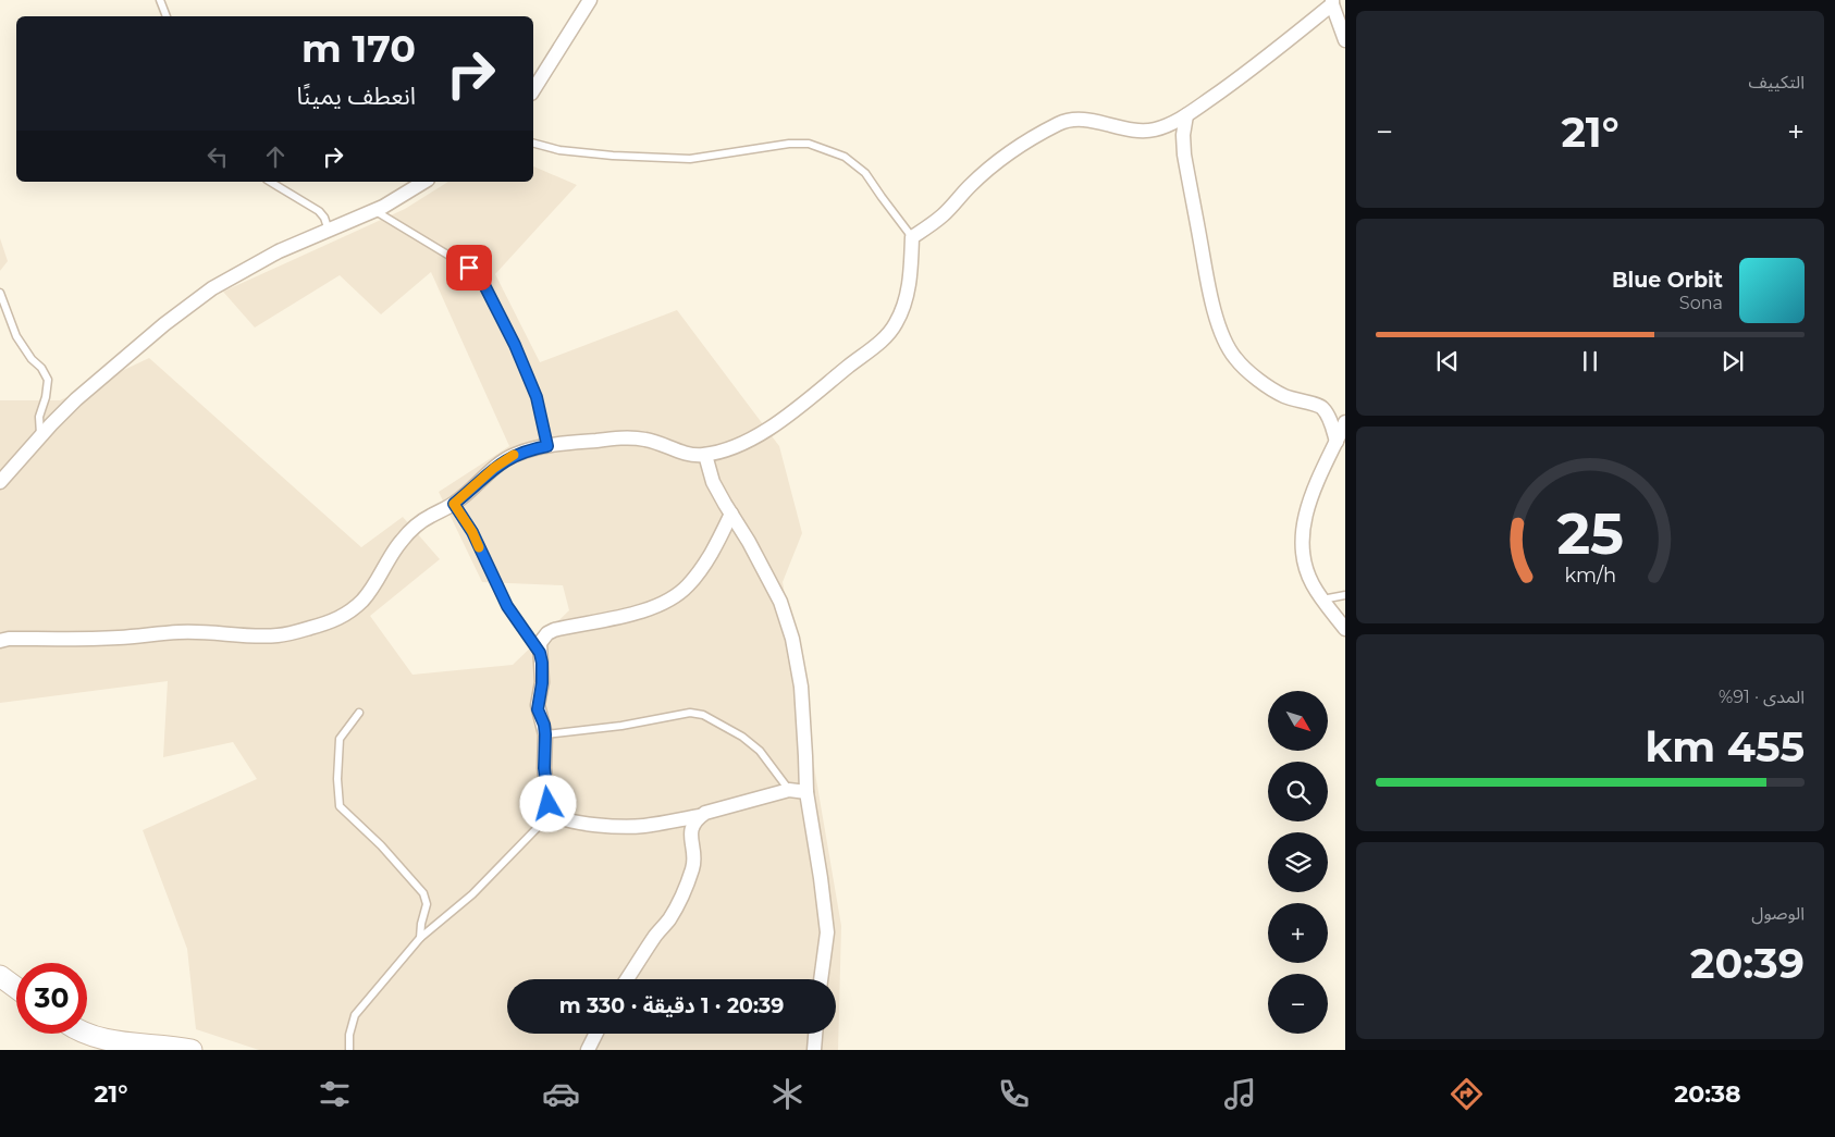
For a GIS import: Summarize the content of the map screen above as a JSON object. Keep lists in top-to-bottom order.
{
  "north": "bottom right",
  "page": {
    "tile": [
      "التكييف",
      ["المدى · 91%", "455 km"],
      ["الوصول", "20:39"]
    ],
    "turn": ["170 m", "انعطف يمينًا"],
    "heat": ["−", "21°", "+"],
    "song": ["Blue Orbit", "Sona"],
    "map_buttons": ["+", "−"],
    "limit": "30",
    "trip": "20:39 · 1 دقيقة · 330 m",
    "tabs": ["20:38", "21°"],
    "gauge": ["25", "km/h"]
  }
}
